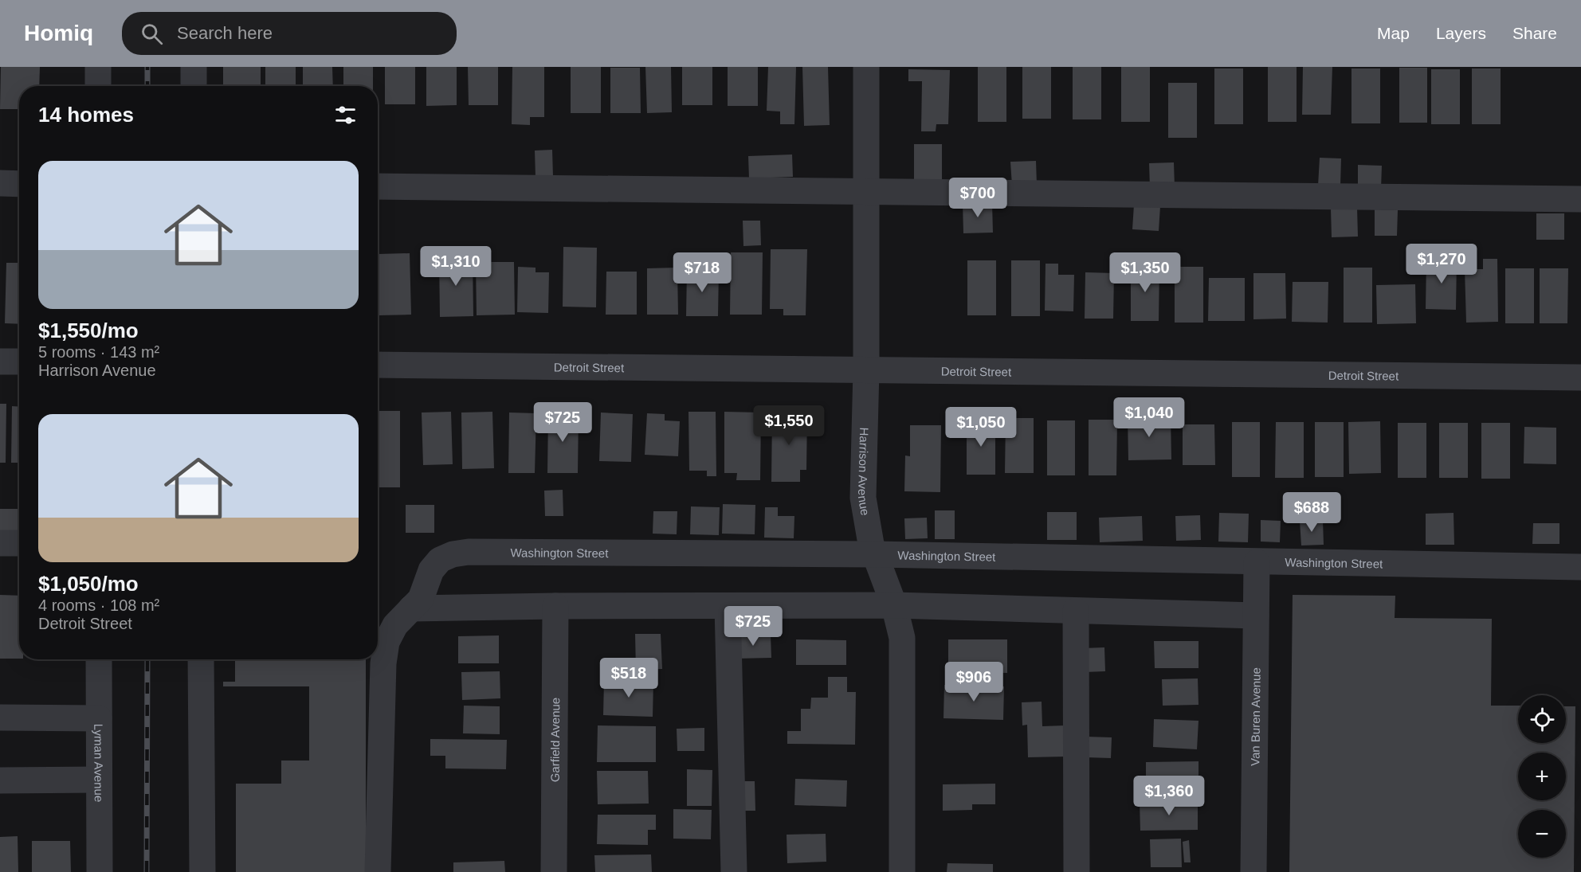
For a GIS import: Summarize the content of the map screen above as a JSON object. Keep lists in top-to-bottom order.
{
  "streets": {
    "street": [
      "Detroit Street",
      "Harrison Avenue",
      "Washington Street",
      "Van Buren Avenue",
      "Garfield Avenue",
      "Lyman Avenue"
    ]
  },
  "crossings": [
    ["Detroit Street", "Harrison Avenue"],
    ["Harrison Avenue", "Washington Street"],
    ["Washington Street", "Van Buren Avenue"]
  ],
  "page": {
    "header": "Homiq",
    "search": "Search here",
    "nav": ["Map", "Layers", "Share"],
    "heading": "14 homes",
    "list": [
      {
        "name": "$1,550/mo",
        "note": "5 rooms · 143 m² · Harrison Avenue"
      },
      {
        "name": "$1,050/mo",
        "note": "4 rooms · 108 m² · Detroit Street"
      }
    ],
    "price": [
      "$700",
      "$1,270",
      "$1,310",
      "$718",
      "$1,350",
      "$1,040",
      "$725",
      "$1,550",
      "$1,050",
      "$688",
      "$725",
      "$518",
      "$906",
      "$1,360"
    ],
    "map_buttons": ["+", "−"]
  }
}
